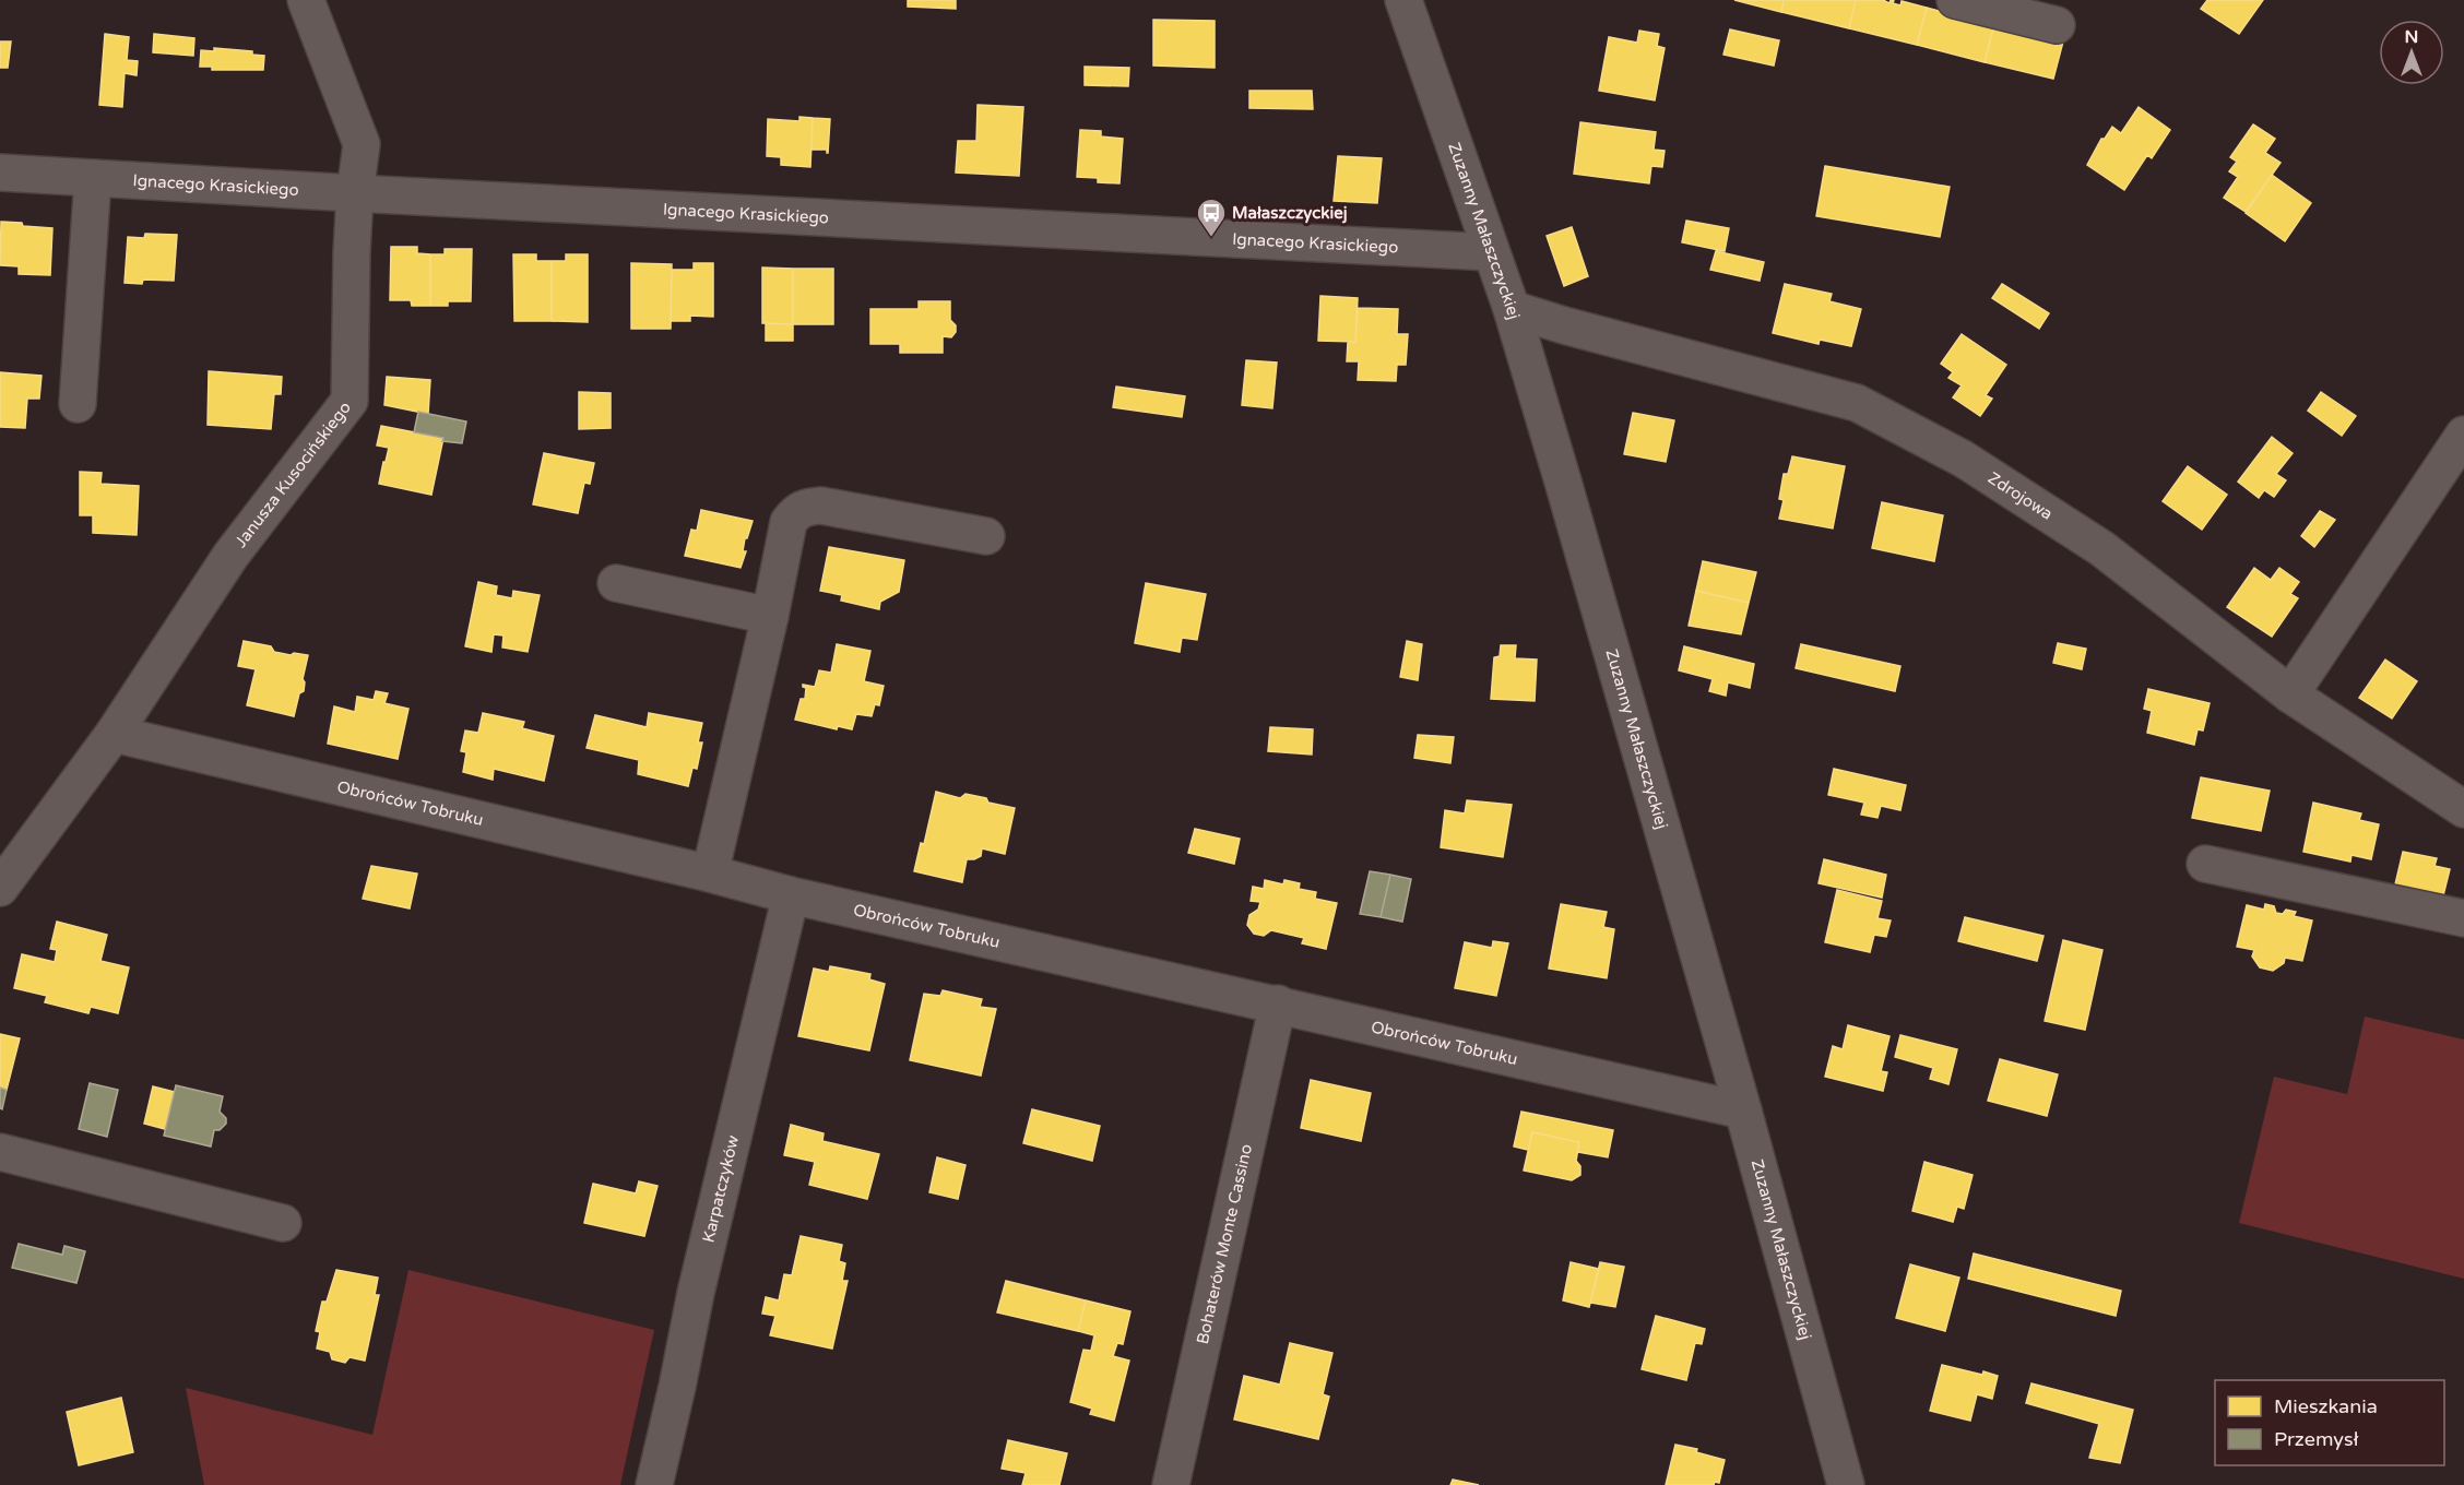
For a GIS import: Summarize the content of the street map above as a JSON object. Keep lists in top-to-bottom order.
{
  "streets": {
    "street": [
      "Ignacego Krasickiego",
      "Zuzanny Małaszczyckiej",
      "Janusza Kusocińskiego",
      "Zdrojowa",
      "Obrońców Tobruku",
      "Karpatczyków",
      "Bohaterów Monte Cassino"
    ]
  },
  "crossings": [
    ["Ignacego Krasickiego", "Zuzanny Małaszczyckiej"],
    ["Ignacego Krasickiego", "Janusza Kusocińskiego"],
    ["Zuzanny Małaszczyckiej", "Zdrojowa"],
    ["Zuzanny Małaszczyckiej", "Obrońców Tobruku"],
    ["Janusza Kusocińskiego", "Obrońców Tobruku"],
    ["Obrońców Tobruku", "Karpatczyków"],
    ["Obrońców Tobruku", "Bohaterów Monte Cassino"]
  ],
  "places": {
    "bus stop": ["Małaszczyckiej"]
  },
  "legend": ["Mieszkania", "Przemysł"],
  "north": "top"
}
